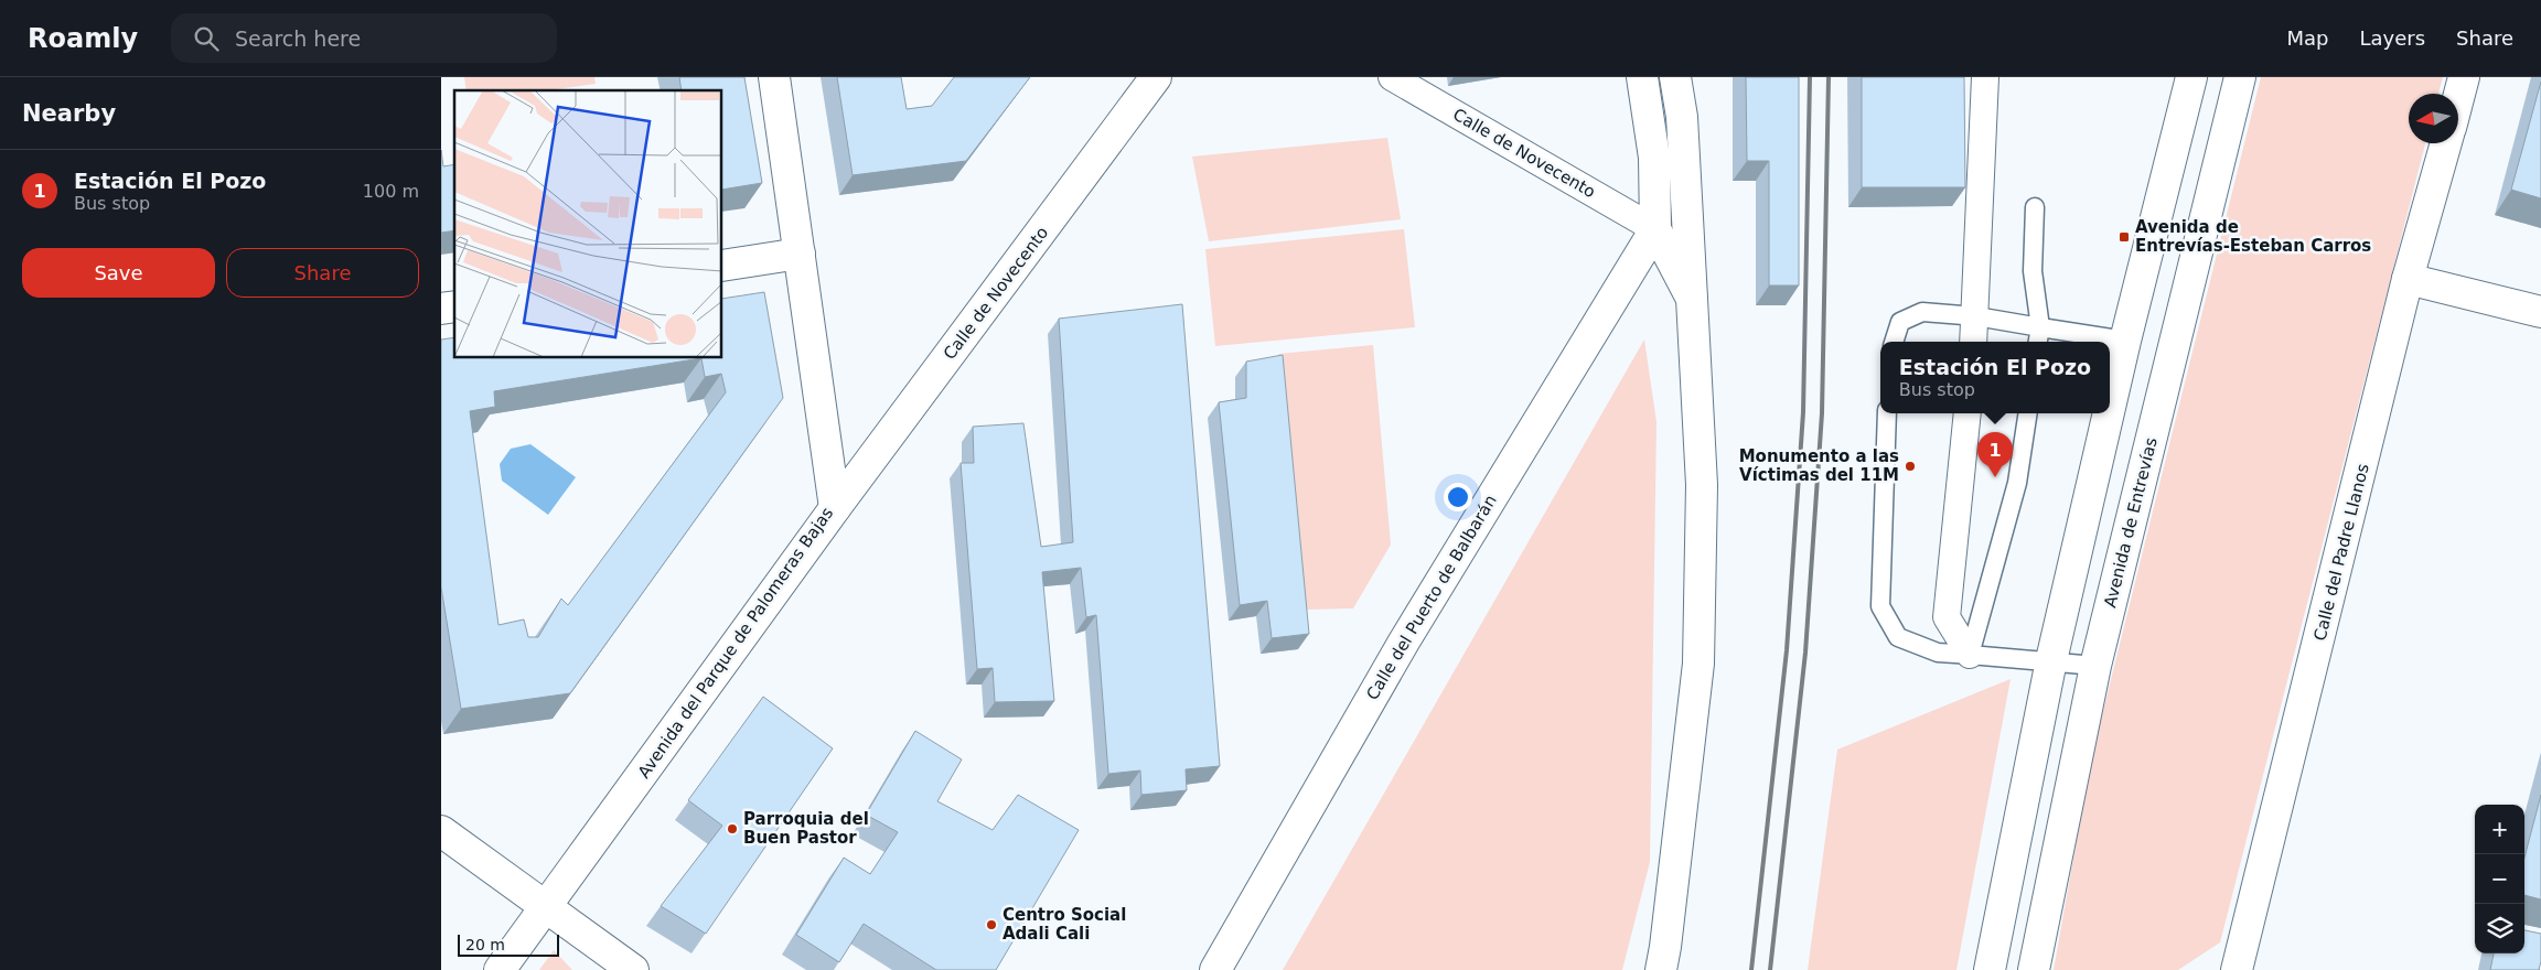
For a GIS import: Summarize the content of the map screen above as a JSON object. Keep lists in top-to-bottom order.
{
  "streets": {
    "street": [
      "Calle de Novecento",
      "Avenida de Entrevías",
      "Calle del Padre Llanos",
      "Calle del Puerto de Balbarán",
      "Avenida del Parque de Palomeras Bajas"
    ]
  },
  "crossings": [
    ["Calle de Novecento", "Calle del Puerto de Balbarán"],
    ["Calle de Novecento", "Avenida del Parque de Palomeras Bajas"]
  ],
  "places": {
    "transit": ["Avenida de Entrevías-Esteban Carros"],
    "other": ["Monumento a las Víctimas del 11M", "Parroquia del Buen Pastor", "Centro Social Adali Cali"]
  },
  "scale_bar": "20 m",
  "north": "left",
  "page": {
    "header": "Roamly",
    "search": "Search here",
    "nav": ["Map", "Layers", "Share"],
    "heading": "Nearby",
    "list": [
      {
        "mark": "1",
        "name": "Estación El Pozo",
        "note": "Bus stop",
        "value": "100 m"
      }
    ],
    "buttons": ["Save", "Share"],
    "popup": ["Estación El Pozo", "Bus stop"],
    "pins": "1",
    "map_buttons": ["+", "−"],
    "scale": "20 m"
  }
}
